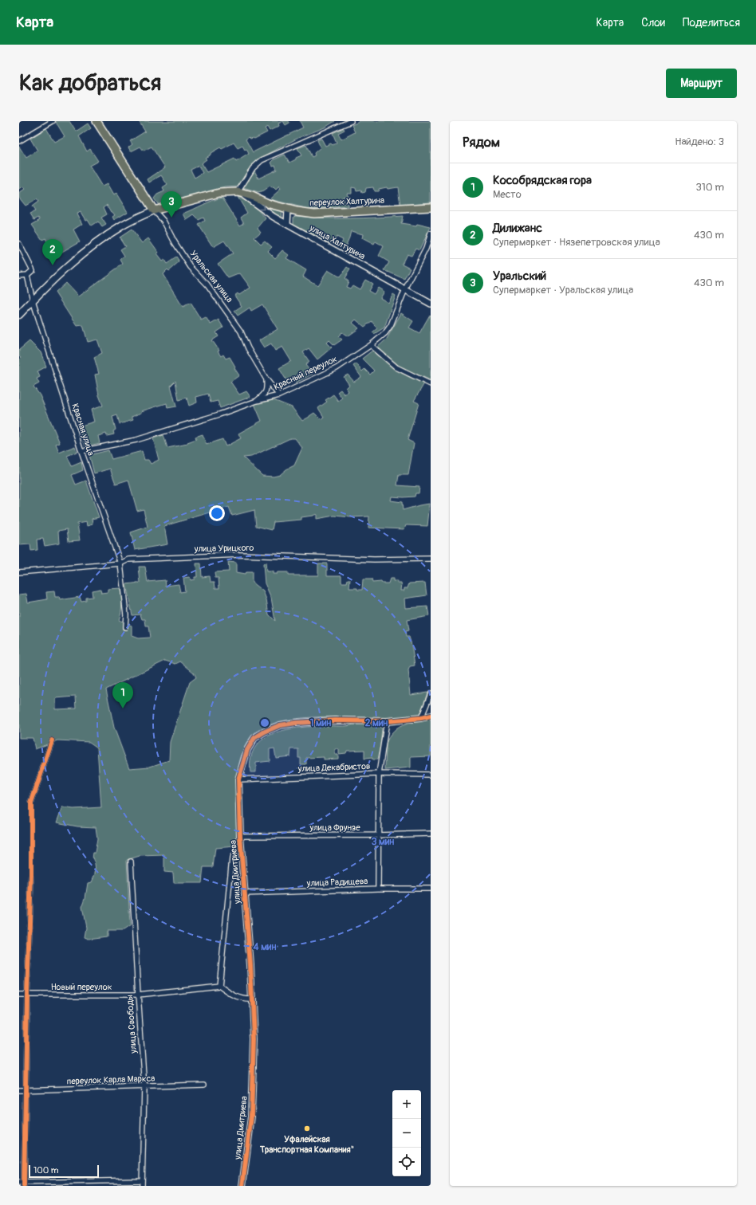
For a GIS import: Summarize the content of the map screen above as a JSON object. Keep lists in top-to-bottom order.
{
  "streets": {
    "main road": ["переулок Халтурина", "Уральская улица"],
    "street": [
      "улица Халтурина",
      "Красный переулок",
      "Красная улица",
      "улица Урицкого",
      "улица Декабристов",
      "улица Фрунзе",
      "улица Дмитриева",
      "улица Радищева",
      "Новый переулок",
      "улица Свободы",
      "переулок Карла Маркса"
    ]
  },
  "crossings": [
    ["переулок Халтурина", "улица Халтурина"],
    ["переулок Халтурина", "Уральская улица"],
    ["улица Халтурина", "Красный переулок"],
    ["Уральская улица", "Красный переулок"],
    ["Красный переулок", "Красная улица"],
    ["Красная улица", "улица Урицкого"],
    ["улица Декабристов", "улица Дмитриева"],
    ["улица Фрунзе", "улица Дмитриева"],
    ["улица Дмитриева", "улица Радищева"],
    ["Новый переулок", "улица Свободы"],
    ["улица Свободы", "переулок Карла Маркса"]
  ],
  "places": ["Уфалейская Транспортная Компания\""],
  "scale_bar": "100 m",
  "page": {
    "header": "Карта",
    "nav": ["Карта", "Слои", "Поделиться"],
    "buttons": "Маршрут",
    "title": "Как добраться",
    "heading": ["Рядом", "Найдено: 3"],
    "list": [
      {
        "mark": "1",
        "name": "Кособрядская гора",
        "note": "Место",
        "value": "310 m"
      },
      {
        "mark": "2",
        "name": "Дилижанс",
        "note": "Супермаркет · Нязепетровская улица",
        "value": "430 m"
      },
      {
        "mark": "3",
        "name": "Уральский",
        "note": "Супермаркет · Уральская улица",
        "value": "430 m"
      }
    ],
    "pins": ["3", "2", "1"],
    "map_buttons": ["+", "−"],
    "scale": "100 m"
  },
  "rings": [
    "1 мин",
    "2 мин",
    "3 мин",
    "4 мин"
  ]
}
